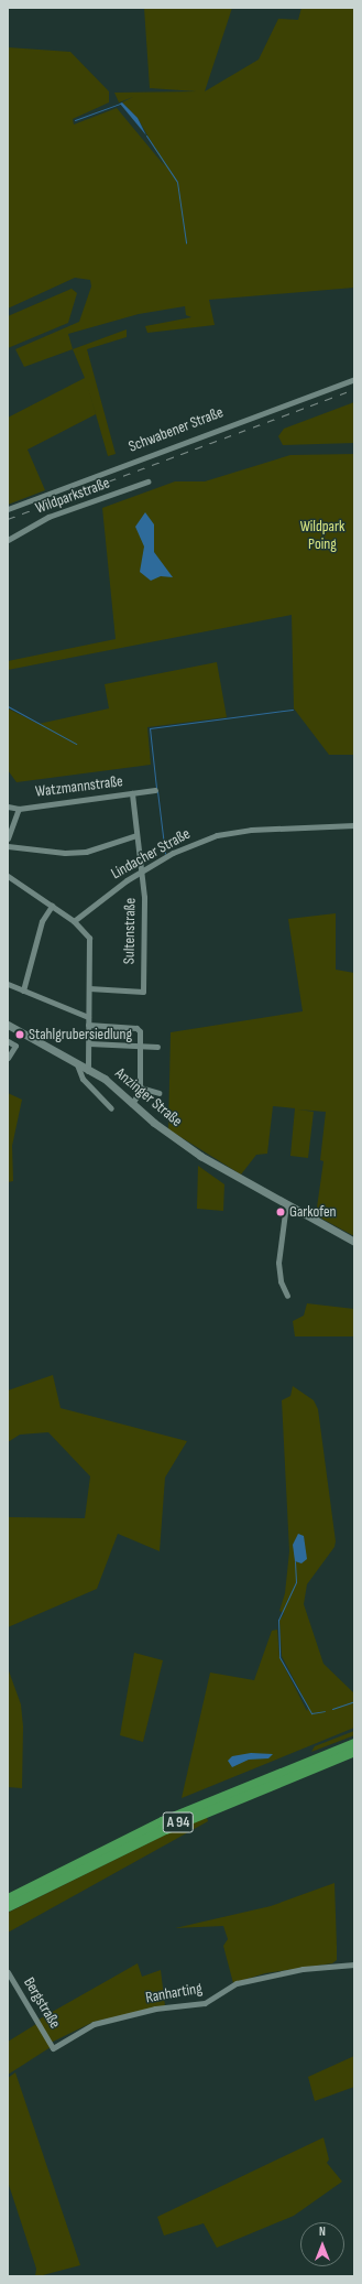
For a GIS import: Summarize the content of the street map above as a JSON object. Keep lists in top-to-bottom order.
{
  "streets": {
    "highway": ["A 94"],
    "street": [
      "Schwabener Straße",
      "Wildparkstraße",
      "Watzmannstraße",
      "Lindacher Straße",
      "Sultenstraße",
      "Anzinger Straße",
      "Ranharting",
      "Bergstraße"
    ]
  },
  "crossings": [
    ["Watzmannstraße", "Sultenstraße"],
    ["Lindacher Straße", "Sultenstraße"],
    ["Ranharting", "Bergstraße"]
  ],
  "parks": ["Wildpark Poing"],
  "places": ["Stahlgrubersiedlung", "Garkofen"],
  "north": "top"
}
